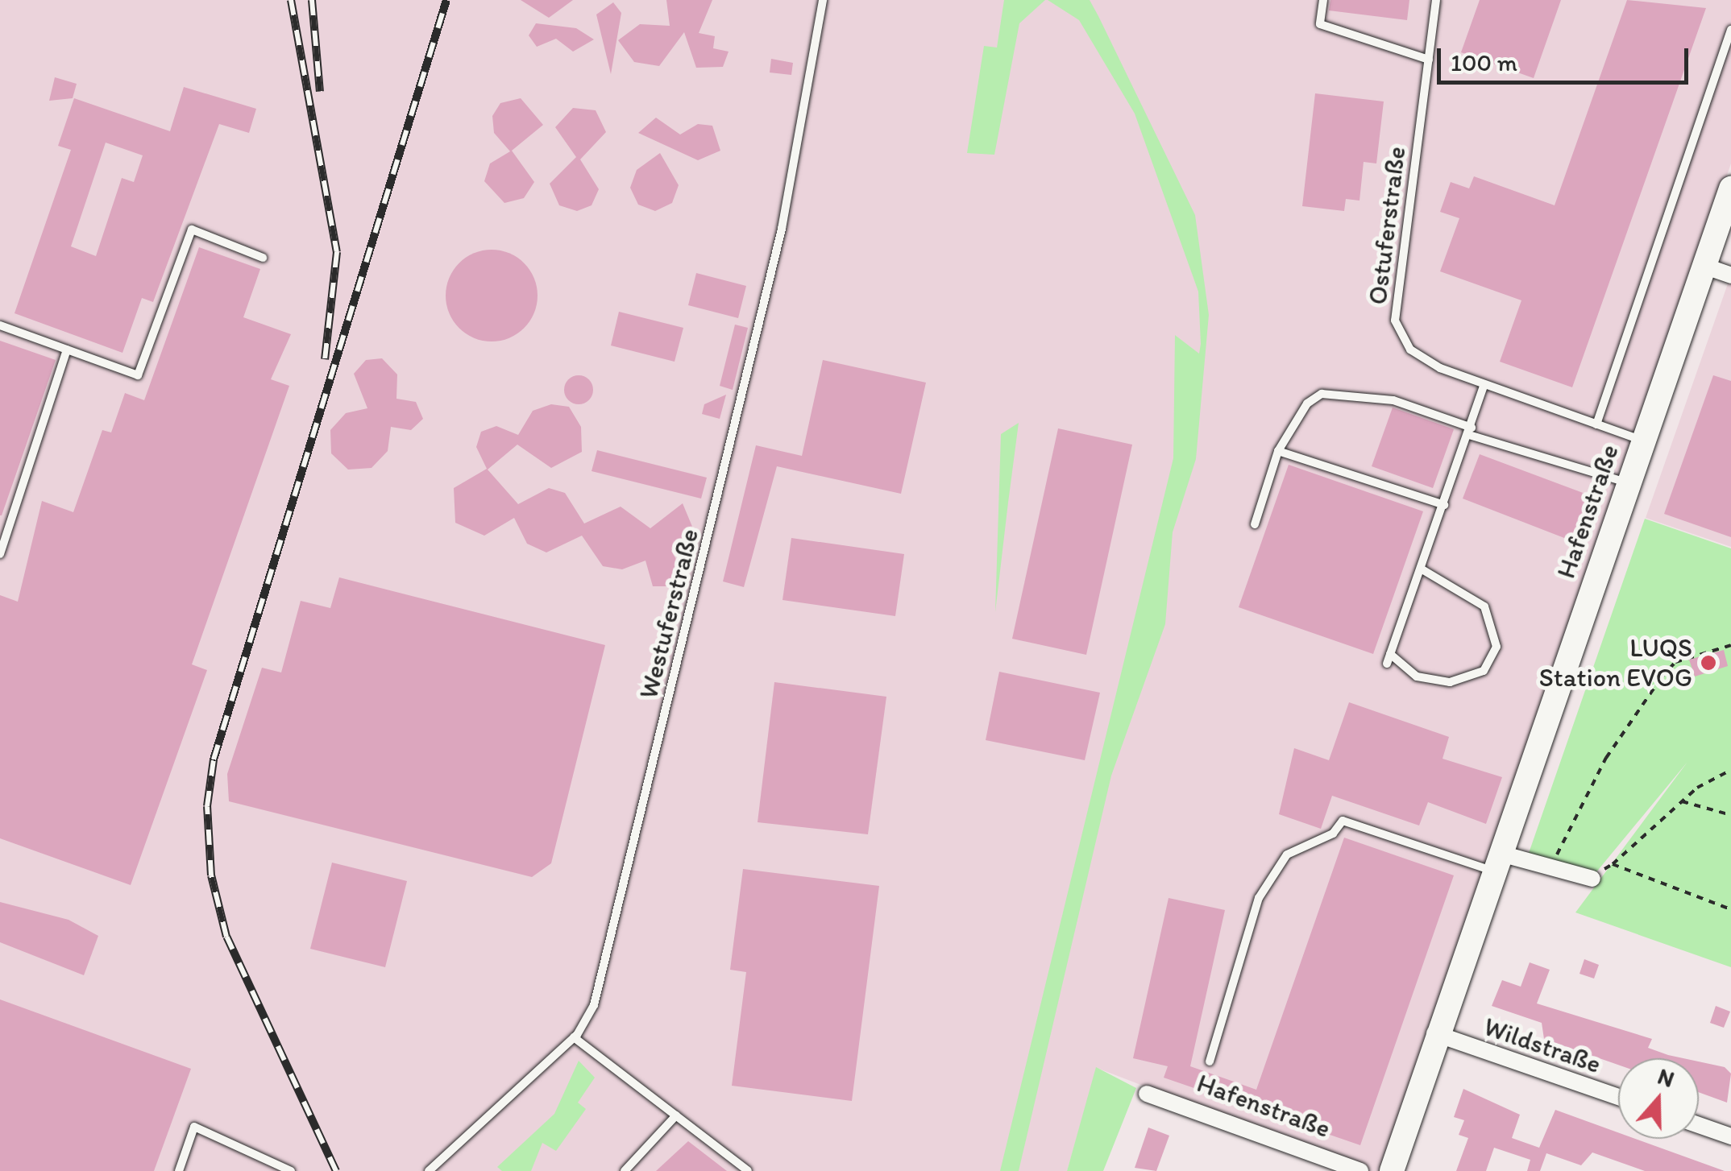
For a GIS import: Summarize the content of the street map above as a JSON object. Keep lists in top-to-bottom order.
{
  "streets": {
    "street": ["Hafenstraße", "Wildstraße"],
    "lane": ["Ostuferstraße", "Westuferstraße"]
  },
  "crossings": [
    ["Ostuferstraße", "Hafenstraße"],
    ["Hafenstraße", "Wildstraße"]
  ],
  "places": ["LUQS Station EVOG"],
  "scale_bar": "100 m",
  "north": "top"
}
